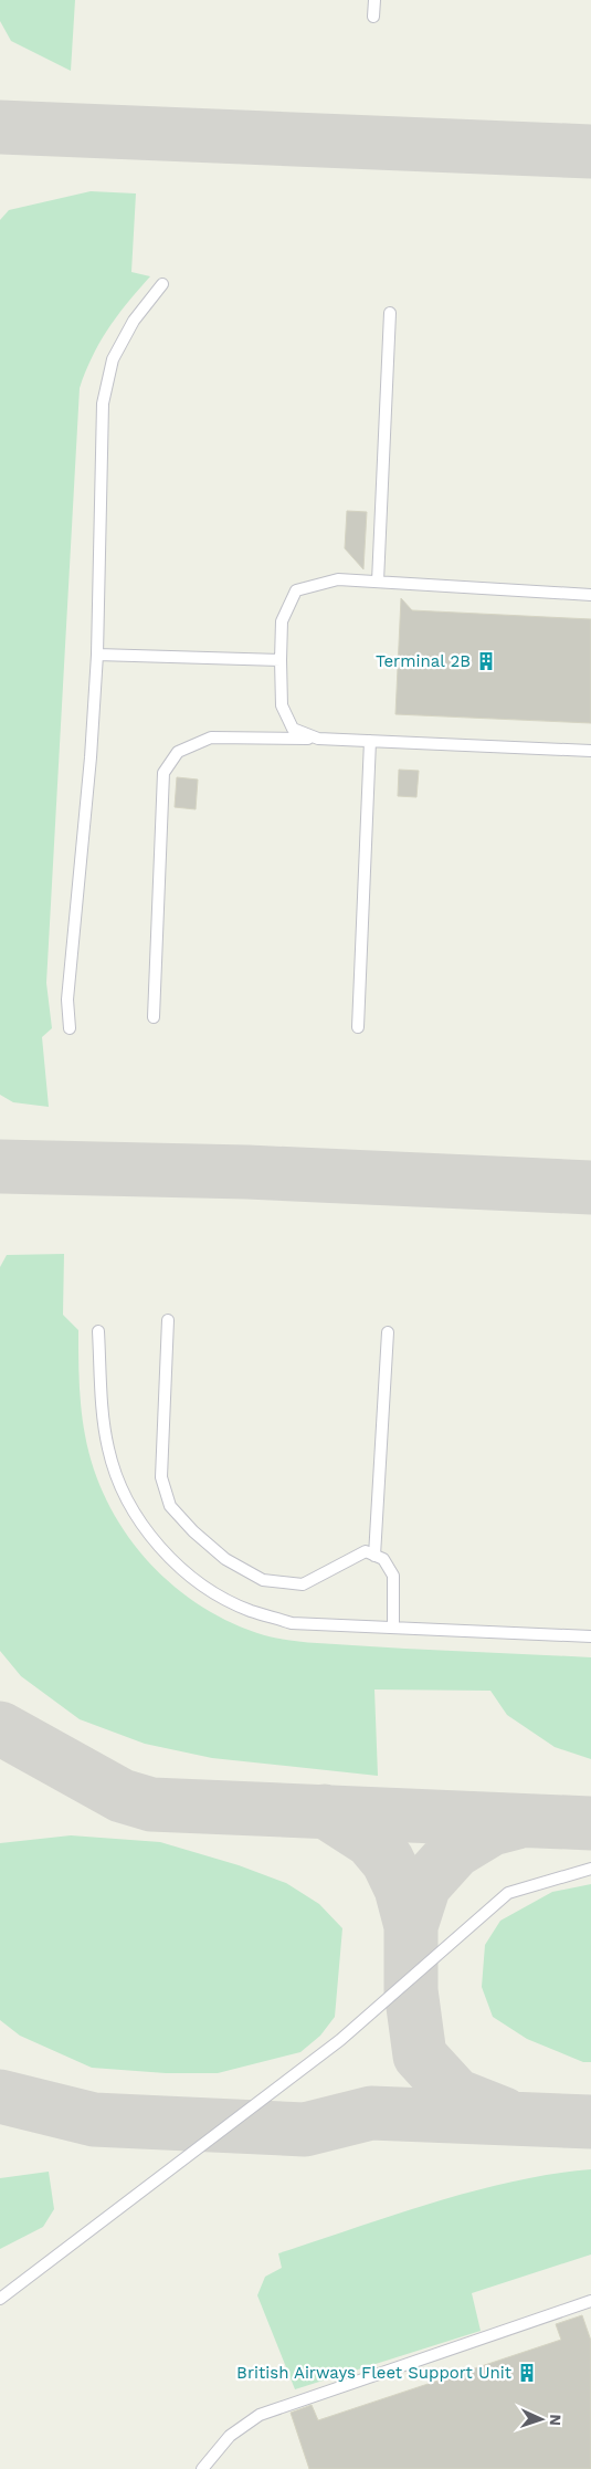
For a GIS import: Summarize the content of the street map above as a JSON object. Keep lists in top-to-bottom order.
{
  "places": {
    "building": ["Terminal 2B", "British Airways Fleet Support Unit"]
  },
  "north": "right"
}
